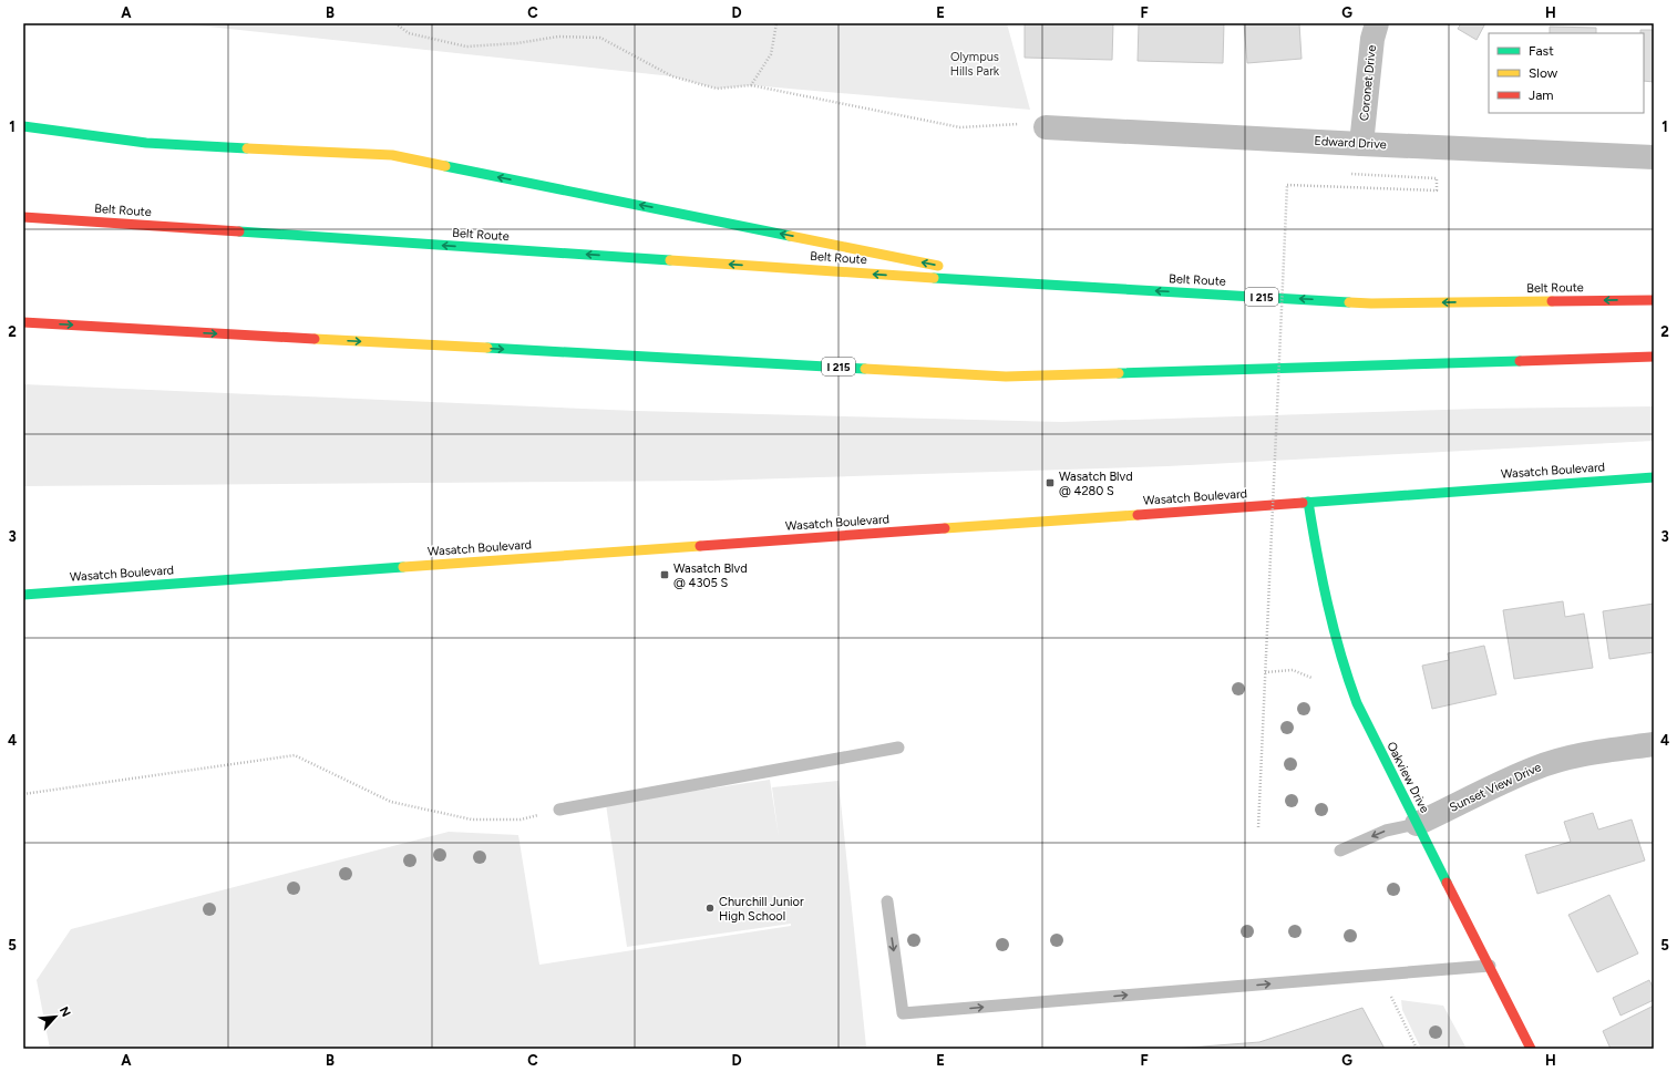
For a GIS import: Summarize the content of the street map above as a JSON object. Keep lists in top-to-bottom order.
{
  "streets": {
    "main road": [
      "Belt Route",
      "I 215",
      "Wasatch Boulevard",
      "Oakview Drive"
    ],
    "street": ["Coronet Drive", "Edward Drive", "Sunset View Drive"]
  },
  "crossings": [
    ["Coronet Drive", "Edward Drive"],
    ["Wasatch Boulevard", "Oakview Drive"],
    ["Oakview Drive", "Sunset View Drive"]
  ],
  "parks": ["Olympus Hills Park"],
  "places": {
    "transit": ["Wasatch Blvd @ 4280 S", "Wasatch Blvd @ 4305 S"],
    "other": ["Churchill Junior High School"]
  },
  "legend": ["Fast", "Slow", "Jam"],
  "north": "top right",
  "grid": {
    "columns": [
      "A",
      "B",
      "C",
      "D",
      "E",
      "F",
      "G",
      "H"
    ],
    "rows": [
      "1",
      "2",
      "3",
      "4",
      "5"
    ]
  }
}
